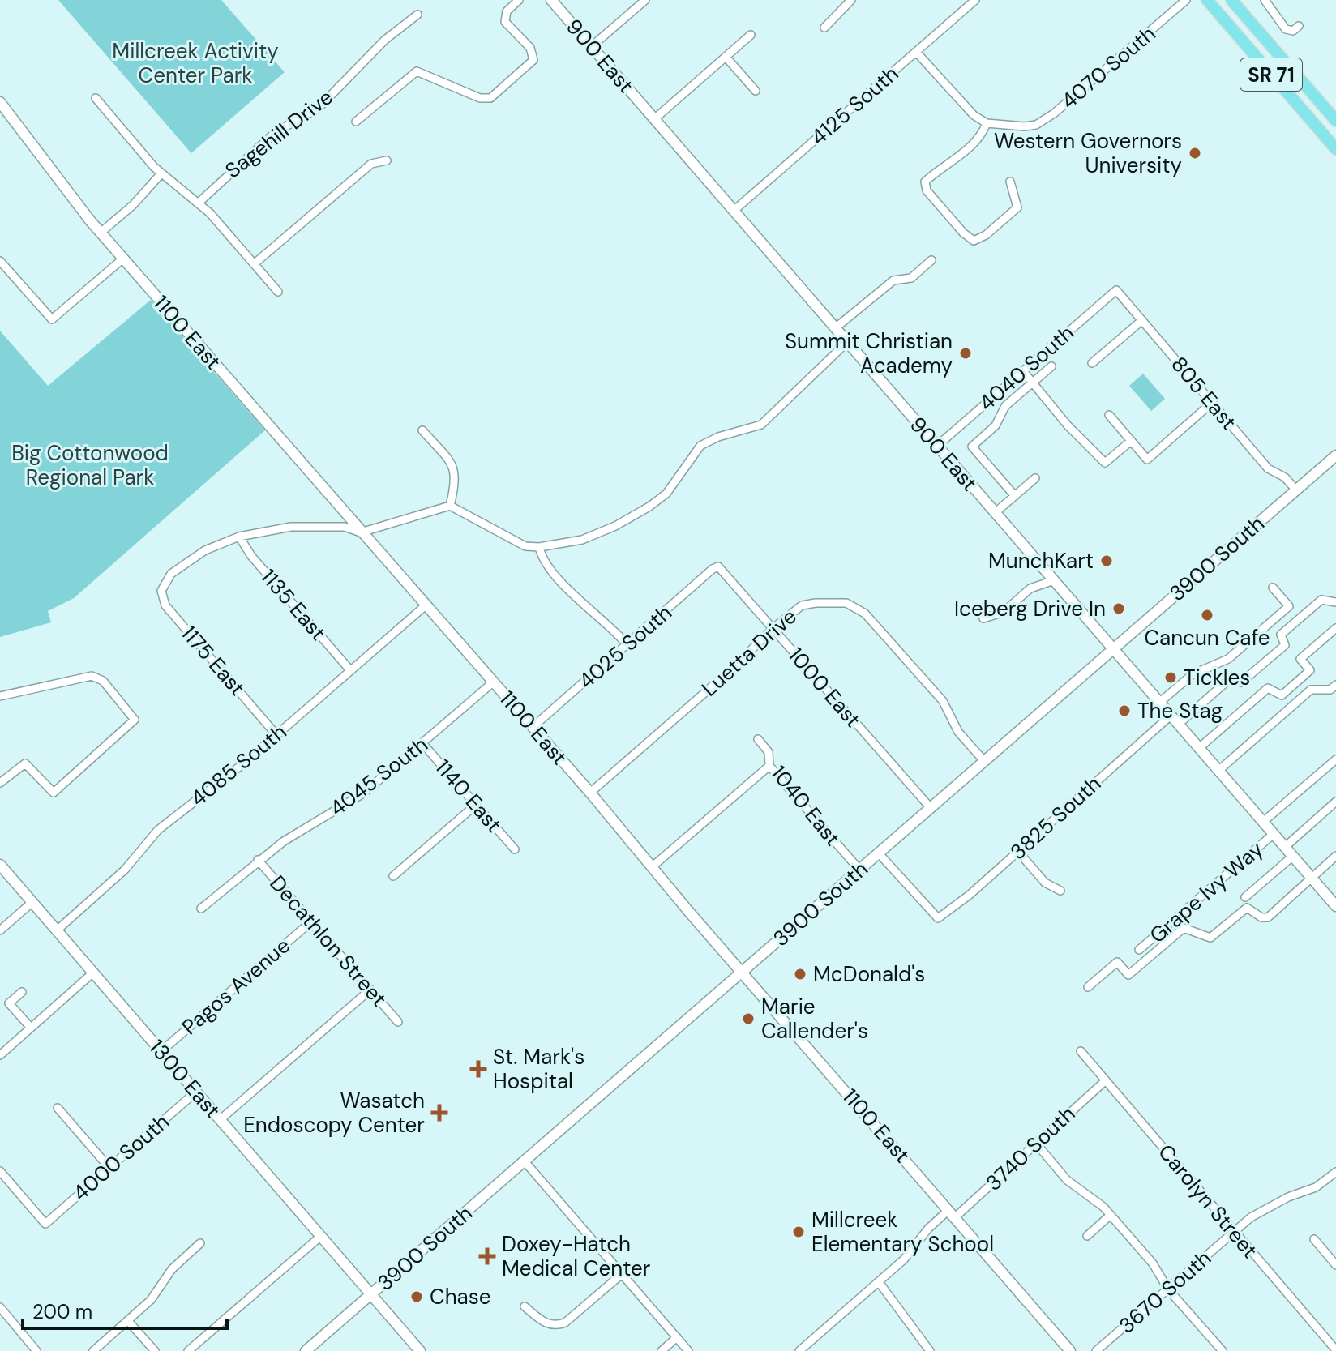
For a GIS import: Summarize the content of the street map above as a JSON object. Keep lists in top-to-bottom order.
{
  "streets": {
    "main road": [
      "900 East",
      "SR 71",
      "1100 East",
      "3900 South",
      "1300 East"
    ],
    "street": [
      "4070 South",
      "4125 South",
      "Sagehill Drive",
      "4040 South",
      "805 East",
      "1135 East",
      "4025 South",
      "Luetta Drive",
      "1175 East",
      "1000 East",
      "4085 South",
      "4045 South",
      "1140 East",
      "1040 East",
      "3825 South",
      "Grape Ivy Way",
      "Decathlon Street",
      "Pagos Avenue",
      "3740 South",
      "4000 South",
      "Carolyn Street",
      "3670 South"
    ]
  },
  "crossings": [
    ["900 East", "4125 South"],
    ["900 East", "4040 South"],
    ["900 East", "3900 South"],
    ["900 East", "3825 South"],
    ["900 East", "Grape Ivy Way"],
    ["1100 East", "3900 South"],
    ["1100 East", "4025 South"],
    ["1100 East", "Luetta Drive"],
    ["1100 East", "4085 South"],
    ["1100 East", "4045 South"],
    ["1100 East", "3740 South"],
    ["4040 South", "805 East"],
    ["805 East", "3900 South"],
    ["3900 South", "Luetta Drive"],
    ["3900 South", "1000 East"],
    ["3900 South", "1040 East"],
    ["3900 South", "3825 South"],
    ["3900 South", "1300 East"],
    ["1135 East", "1175 East"],
    ["1135 East", "4085 South"],
    ["4025 South", "1000 East"],
    ["Luetta Drive", "1000 East"],
    ["1175 East", "4085 South"],
    ["4085 South", "1300 East"],
    ["4045 South", "1140 East"],
    ["4045 South", "Decathlon Street"],
    ["Decathlon Street", "Pagos Avenue"],
    ["Pagos Avenue", "1300 East"],
    ["1300 East", "4000 South"],
    ["3740 South", "Carolyn Street"],
    ["Carolyn Street", "3670 South"]
  ],
  "parks": ["Millcreek Activity Center Park", "Big Cottonwood Regional Park"],
  "places": {
    "other": [
      "Western Governors University",
      "Summit Christian Academy",
      "MunchKart",
      "Iceberg Drive In",
      "Cancun Cafe",
      "Tickles",
      "The Stag",
      "McDonald's",
      "Marie Callender's",
      "Millcreek Elementary School",
      "Chase"
    ],
    "health": ["St. Mark's Hospital", "Wasatch Endoscopy Center", "Doxey-Hatch Medical Center"]
  },
  "scale_bar": "200 m"
}
